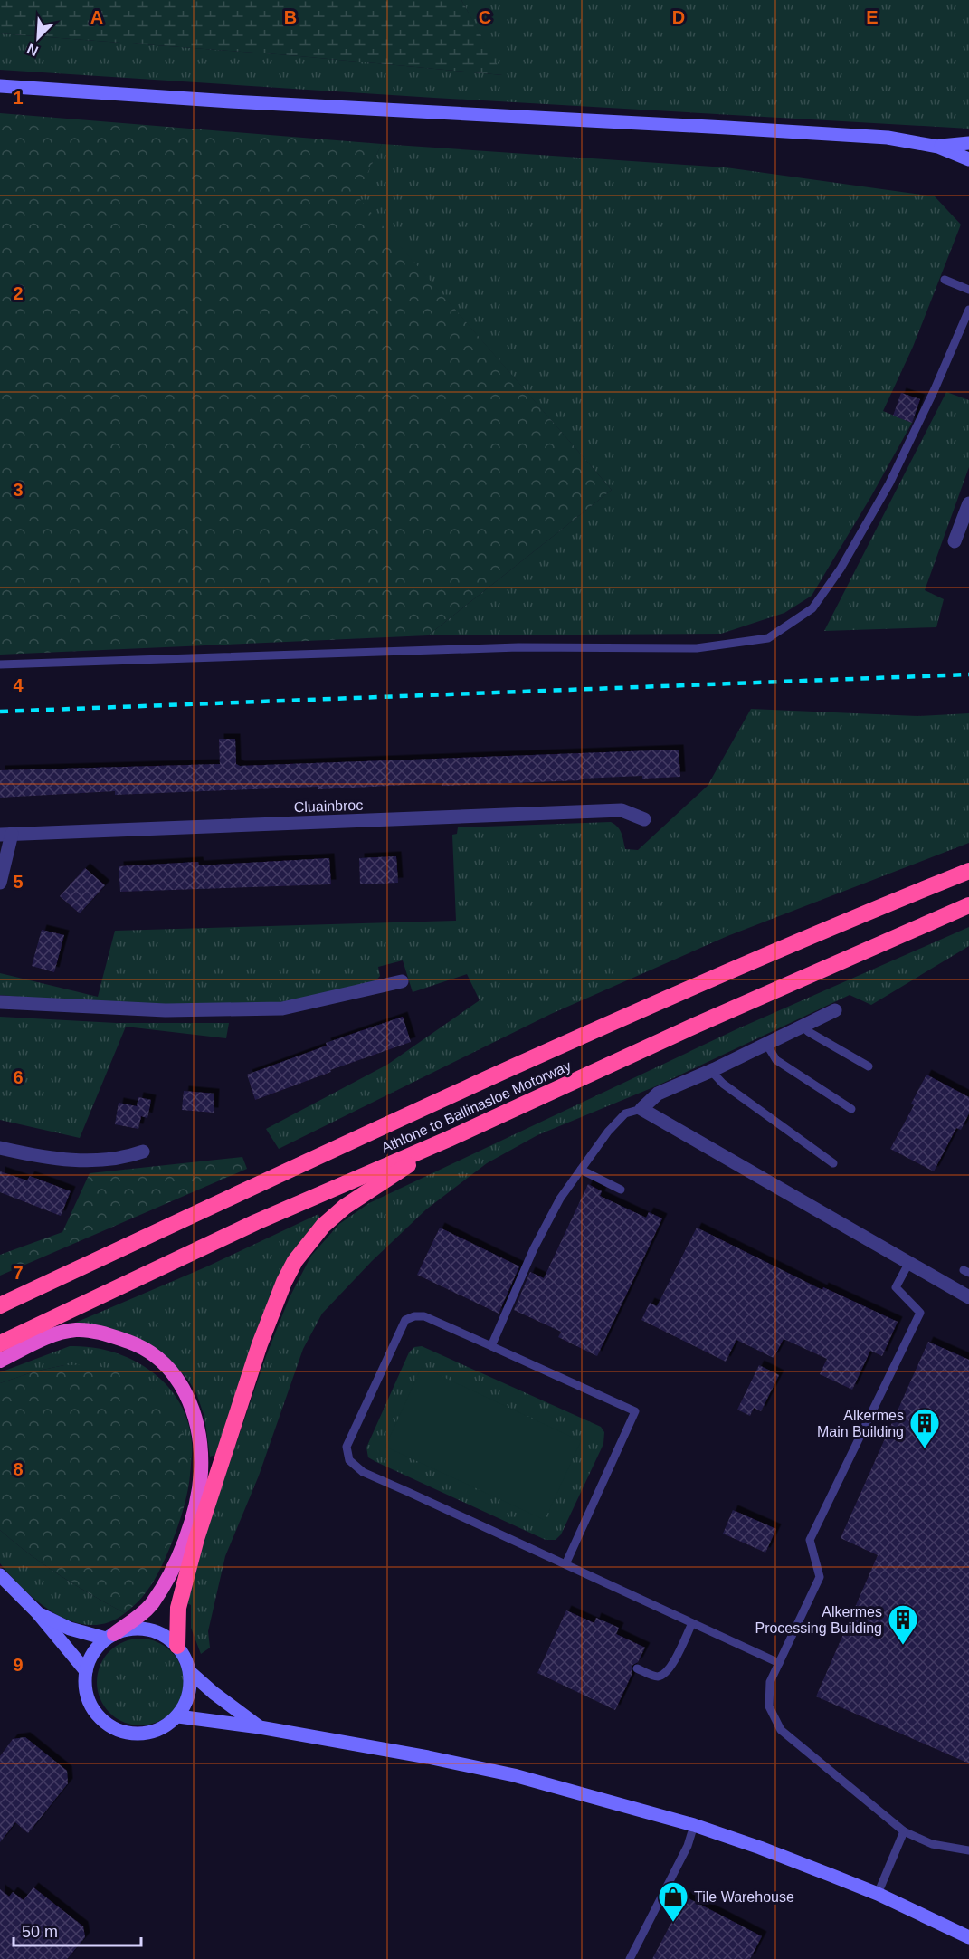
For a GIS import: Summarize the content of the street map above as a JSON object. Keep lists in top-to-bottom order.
{
  "streets": {
    "highway": ["Athlone to Ballinasloe Motorway"],
    "street": ["Cluainbroc"]
  },
  "places": {
    "building": ["Alkermes Main Building", "Alkermes Processing Building"],
    "shop": ["Tile Warehouse"]
  },
  "scale_bar": "50 m",
  "north": "bottom left",
  "grid": {
    "columns": [
      "A",
      "B",
      "C",
      "D",
      "E"
    ],
    "rows": [
      "1",
      "2",
      "3",
      "4",
      "5",
      "6",
      "7",
      "8",
      "9"
    ]
  }
}
